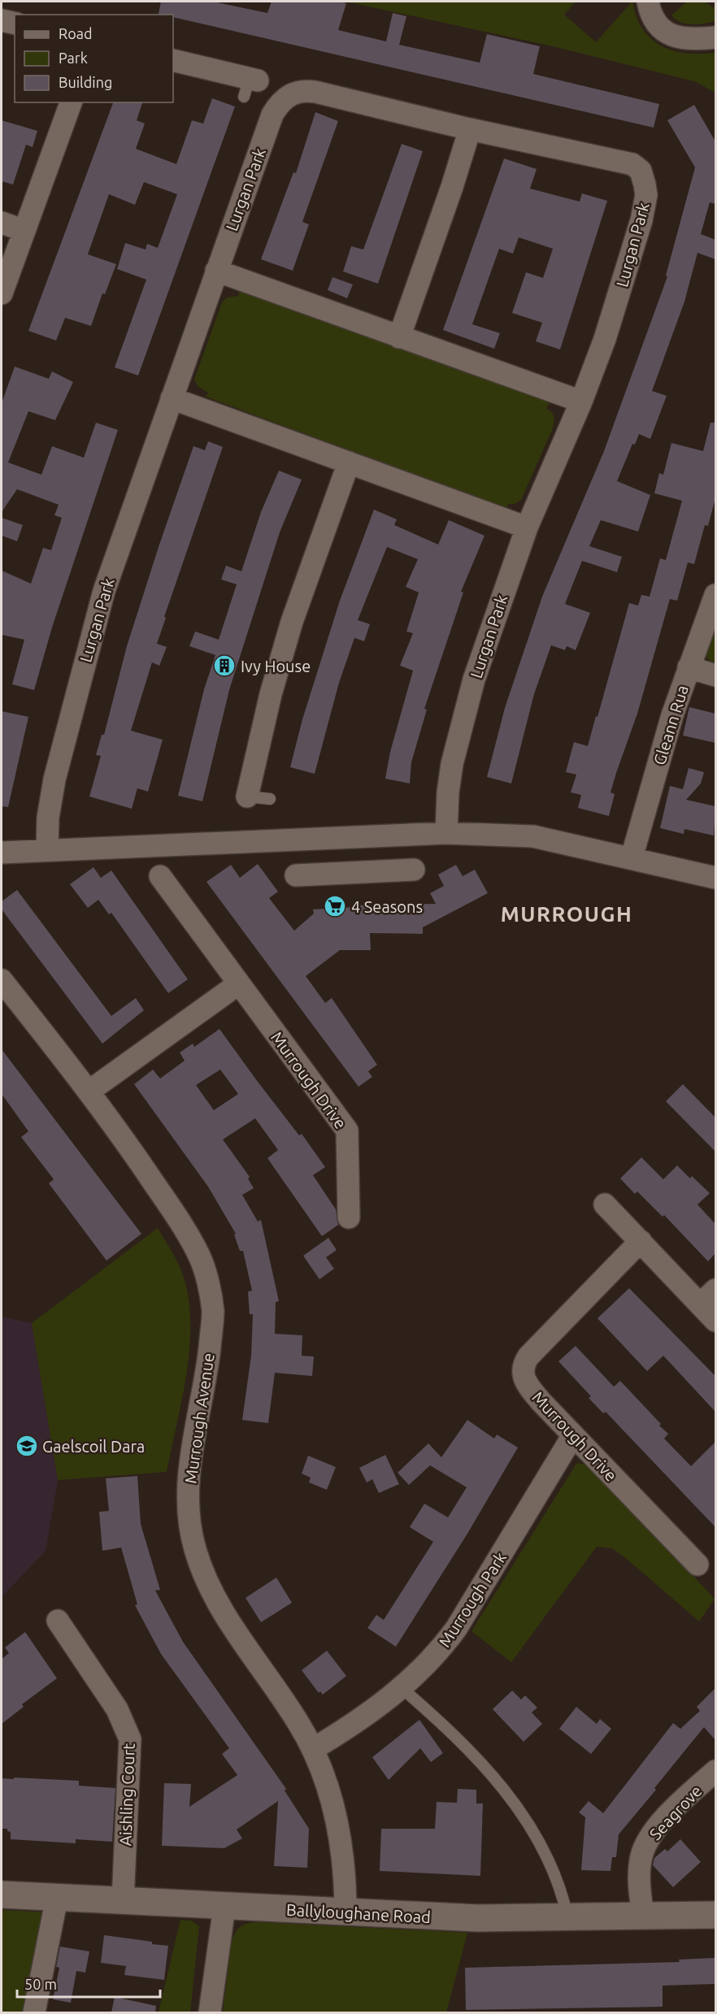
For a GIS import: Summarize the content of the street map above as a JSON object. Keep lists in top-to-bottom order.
{
  "streets": {
    "street": [
      "Lurgan Park",
      "Gleann Rua",
      "Murrough Drive",
      "Murrough Avenue",
      "Murrough Park",
      "Aishling Court",
      "Seagrove",
      "Ballyloughane Road"
    ]
  },
  "crossings": [
    ["Murrough Drive", "Murrough Park"],
    ["Murrough Avenue", "Murrough Park"],
    ["Murrough Avenue", "Ballyloughane Road"],
    ["Aishling Court", "Ballyloughane Road"],
    ["Seagrove", "Ballyloughane Road"]
  ],
  "districts": ["MURROUGH"],
  "places": {
    "building": ["Ivy House"],
    "supermarket": ["4 Seasons"],
    "school or university": ["Gaelscoil Dara"]
  },
  "legend": ["Road", "Park", "Building"],
  "scale_bar": "50 m"
}
